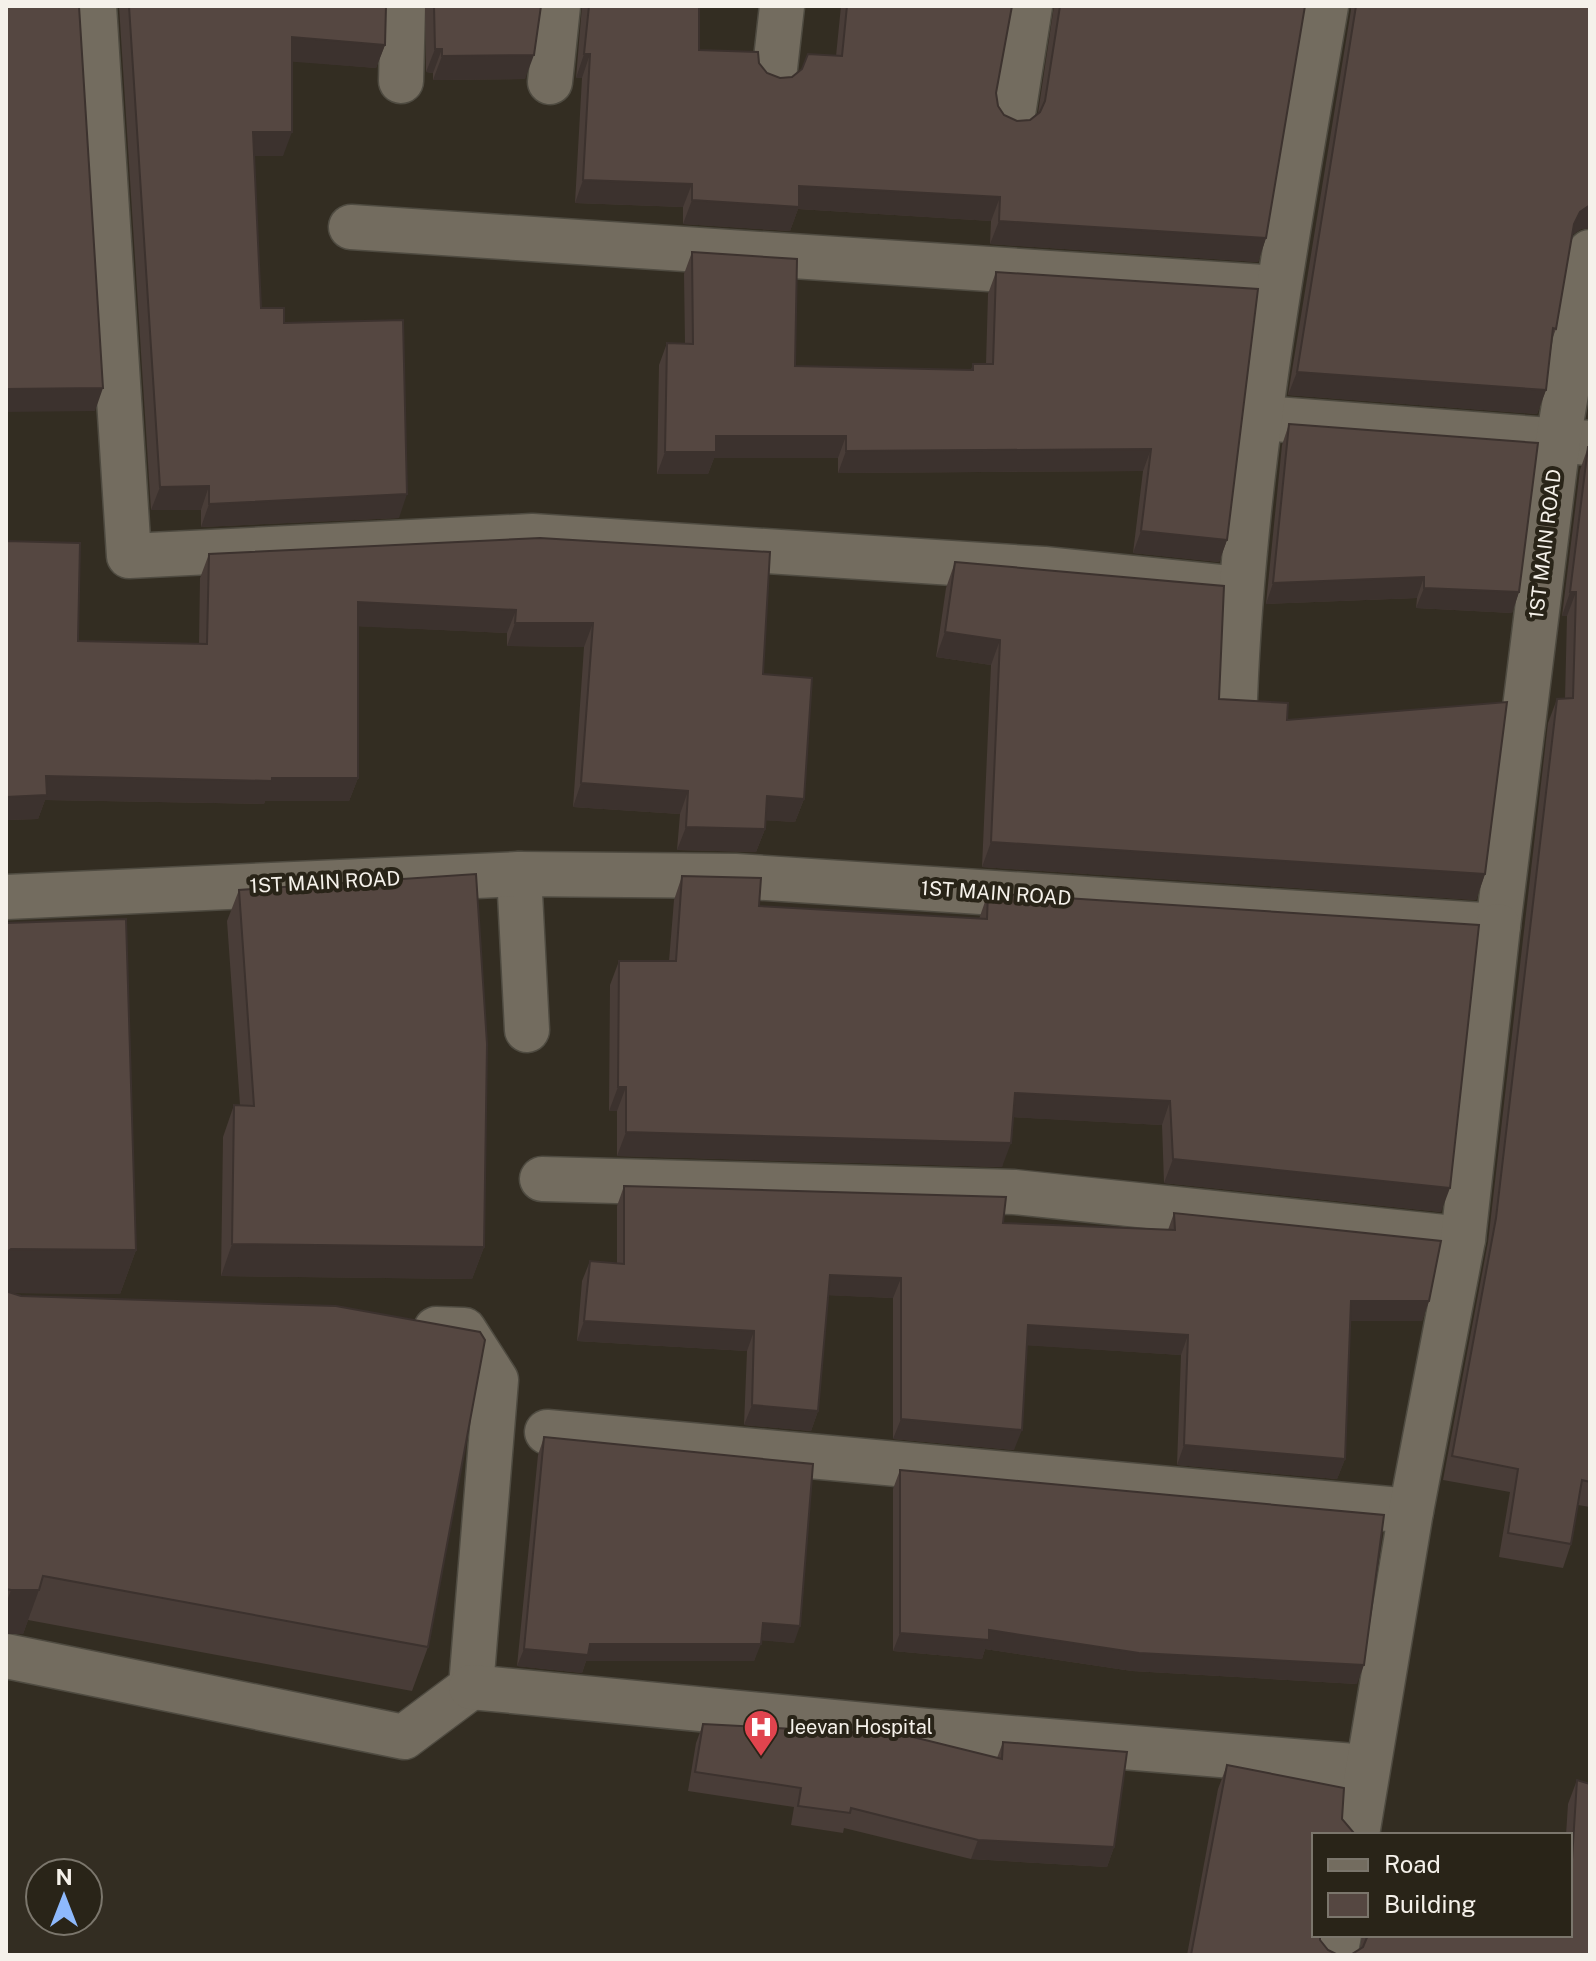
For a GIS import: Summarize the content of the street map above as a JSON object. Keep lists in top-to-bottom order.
{
  "streets": {
    "street": ["1ST MAIN ROAD"]
  },
  "places": {
    "hospital": ["Jeevan Hospital"]
  },
  "legend": ["Road", "Building"],
  "north": "top"
}
